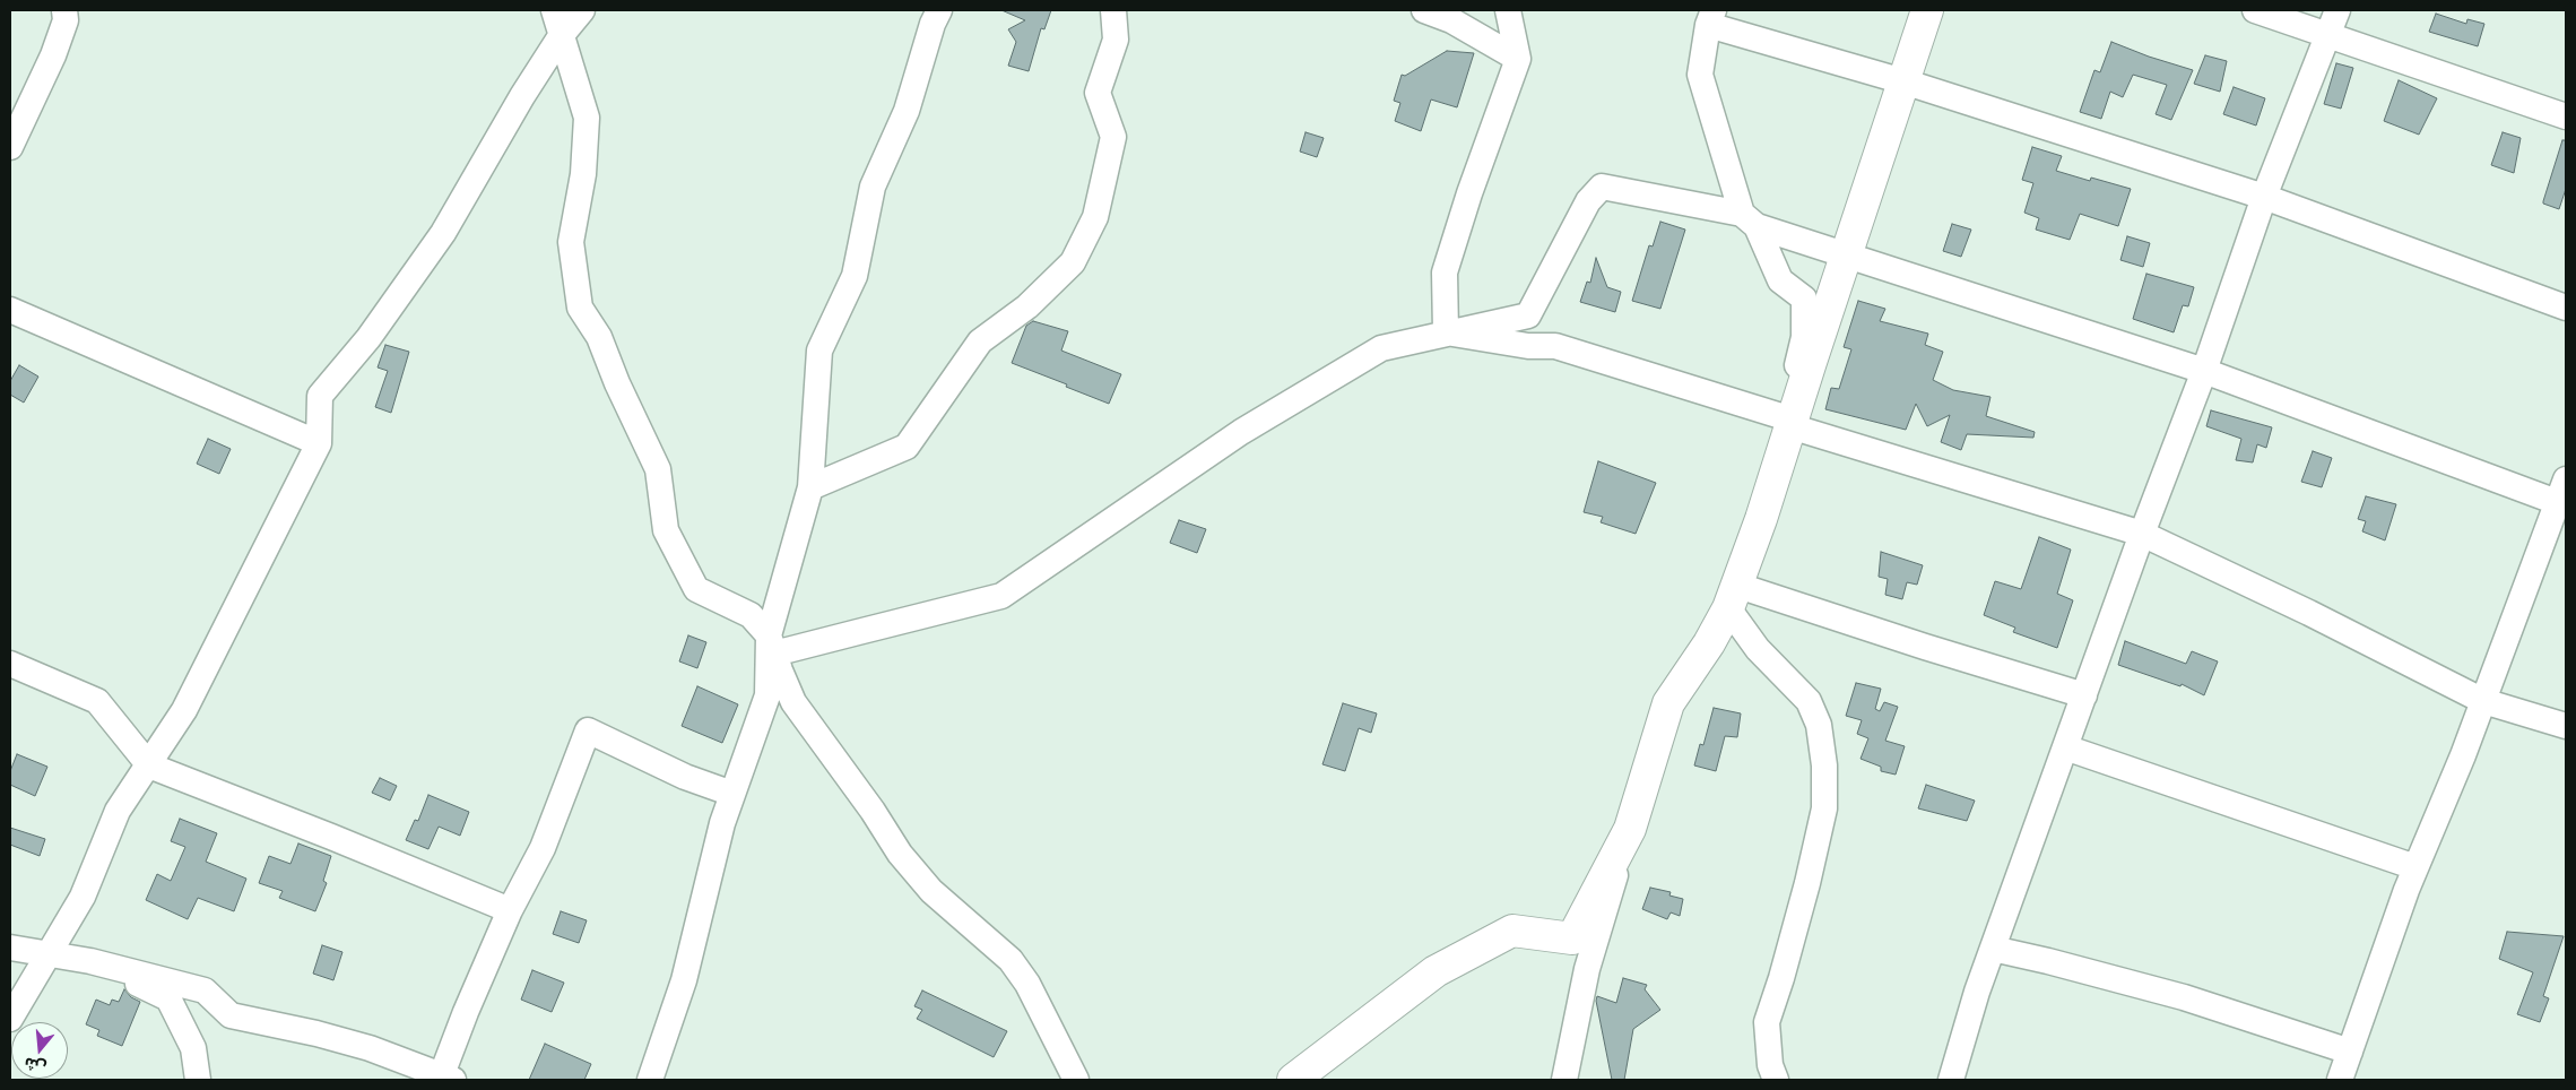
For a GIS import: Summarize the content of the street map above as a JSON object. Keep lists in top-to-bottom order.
{
  "north": "bottom"
}
